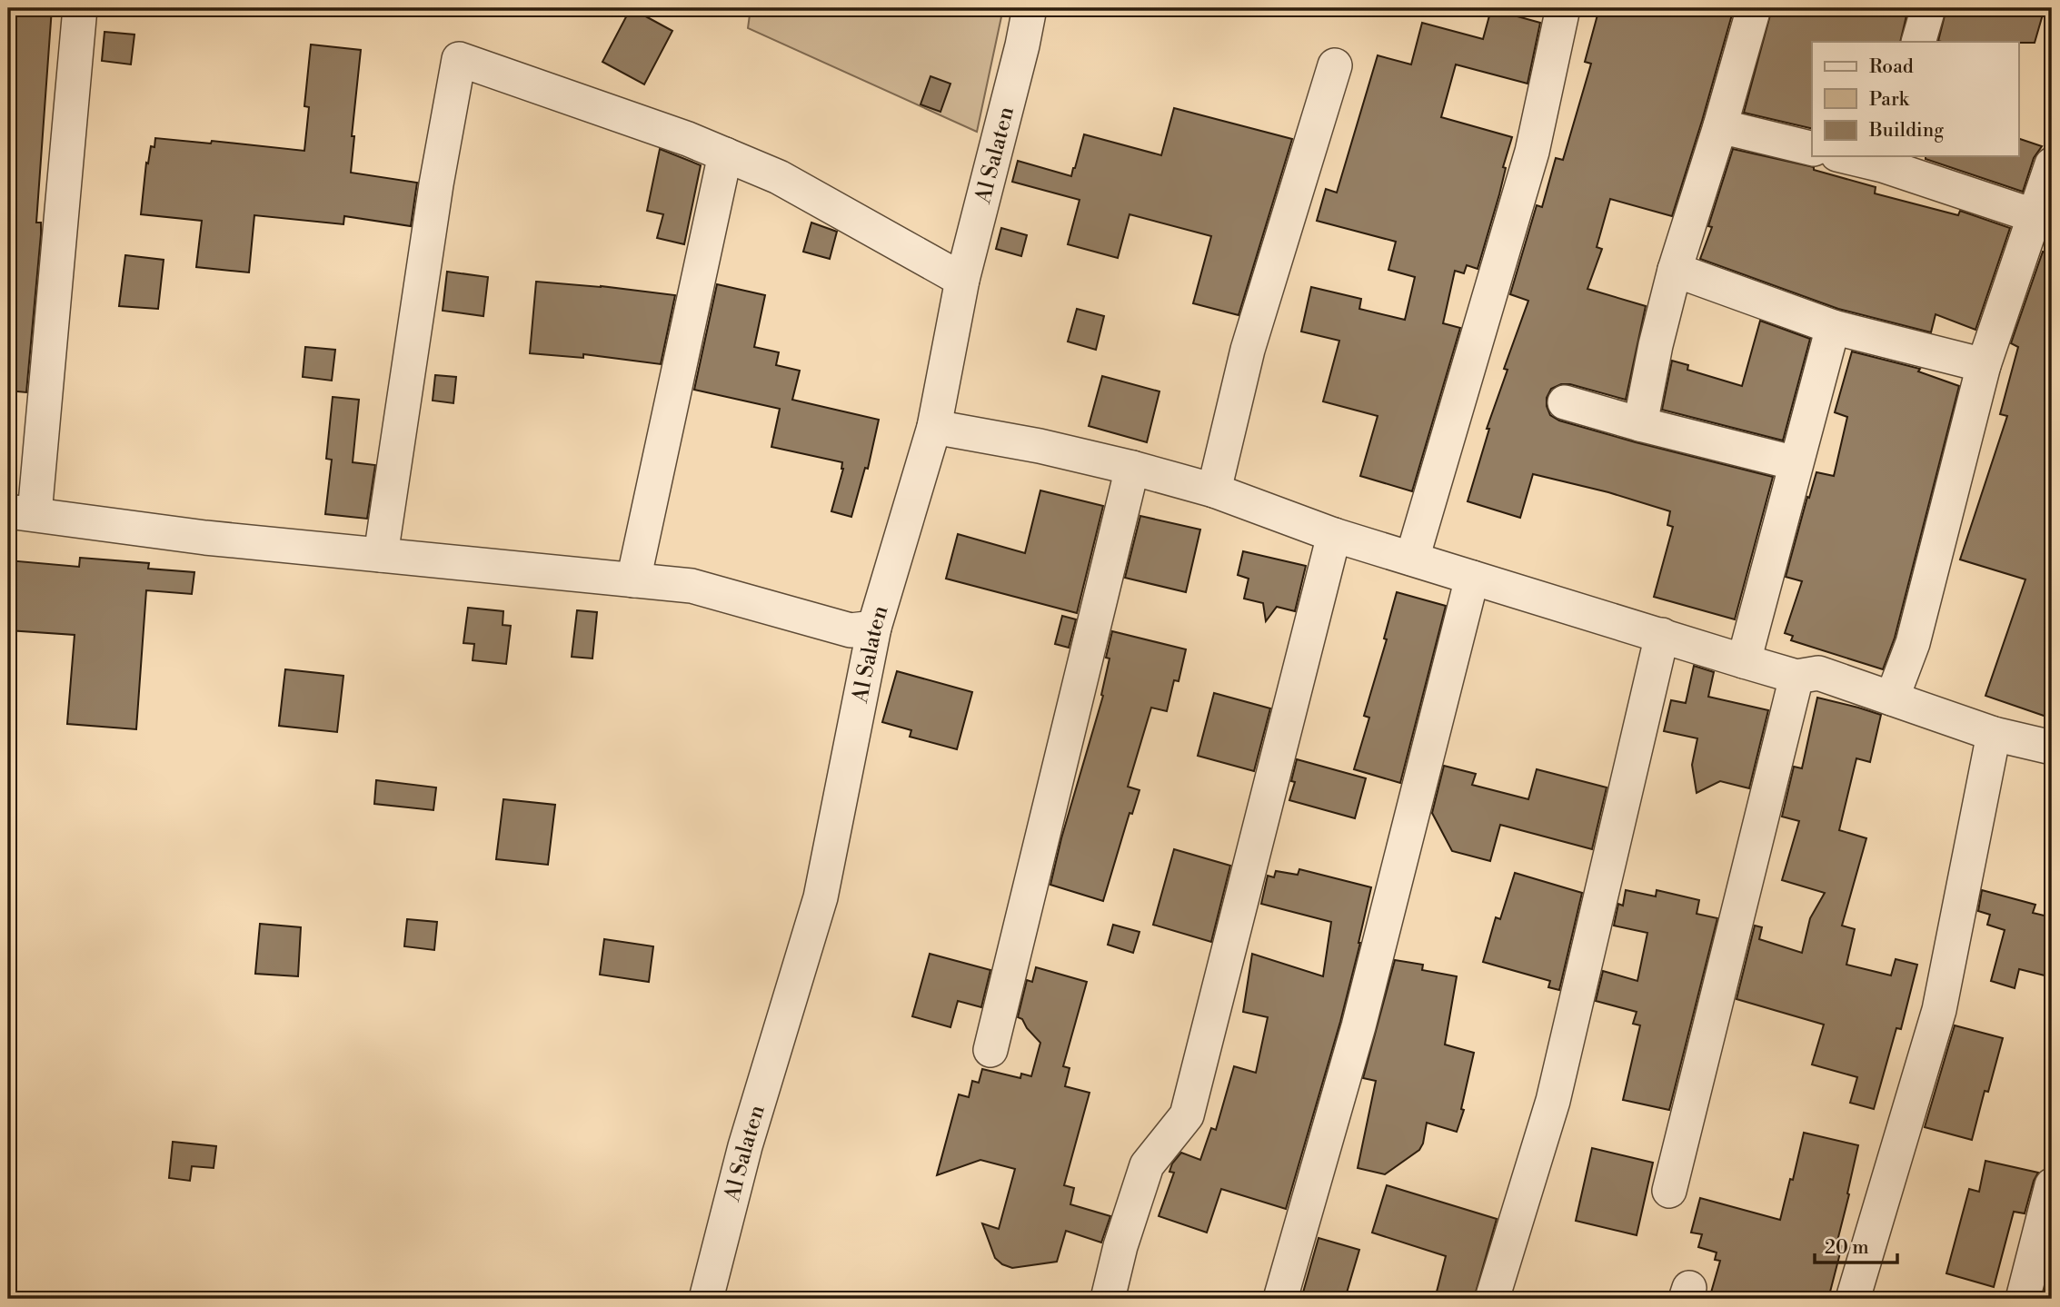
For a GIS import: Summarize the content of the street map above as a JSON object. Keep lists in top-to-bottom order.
{
  "streets": {
    "street": ["Al Salaten"]
  },
  "legend": ["Road", "Park", "Building"],
  "scale_bar": "20 m"
}
